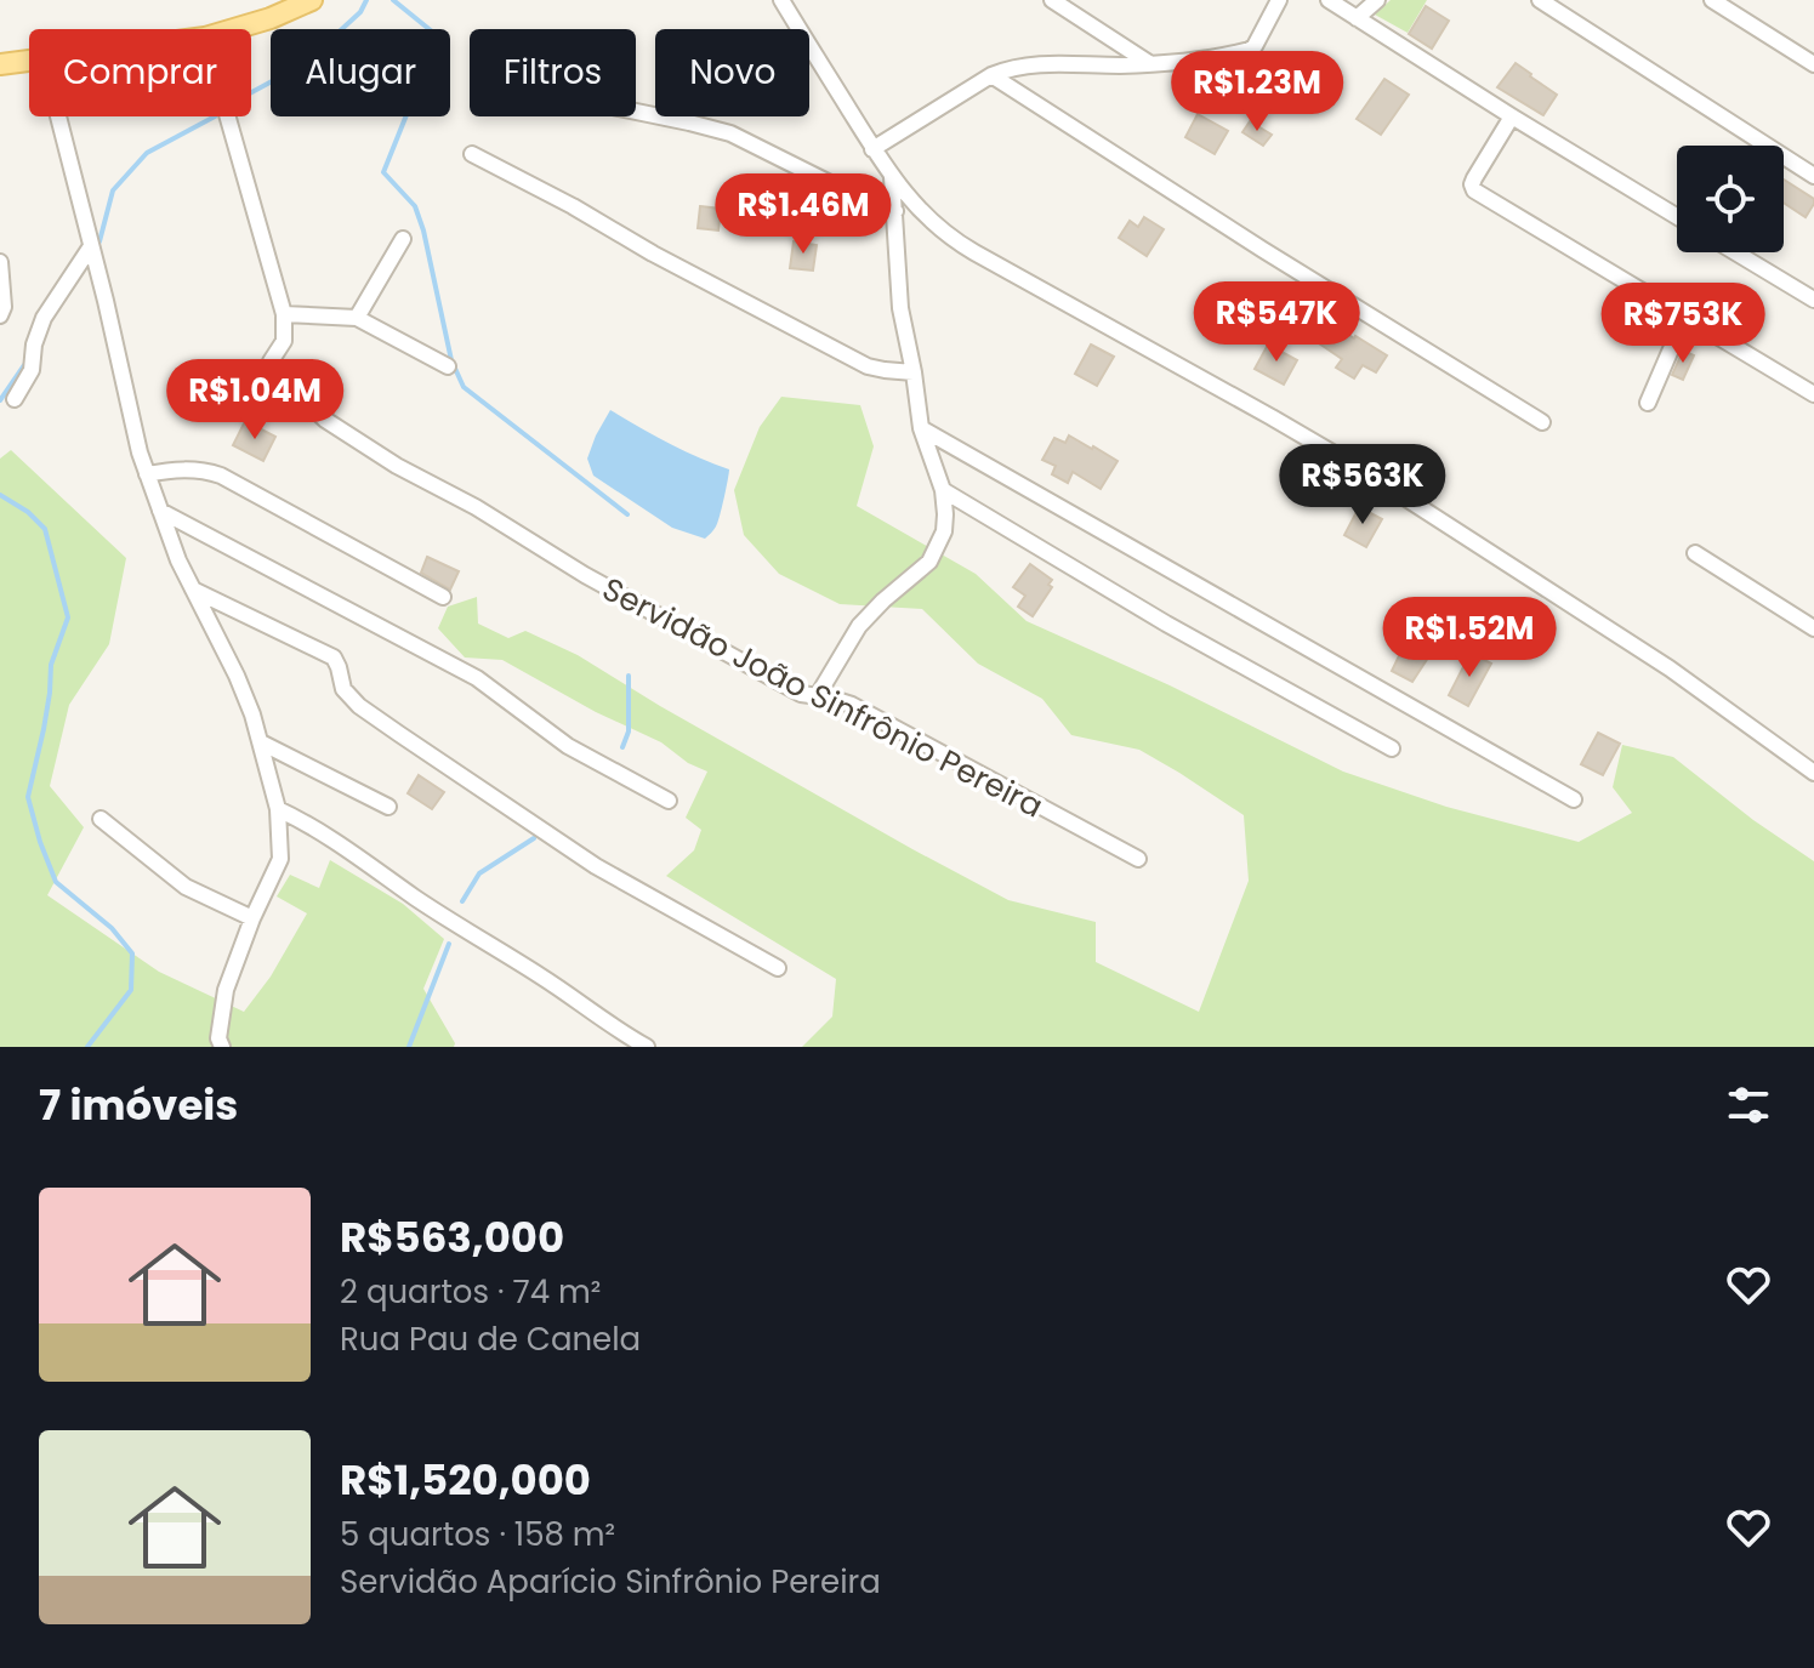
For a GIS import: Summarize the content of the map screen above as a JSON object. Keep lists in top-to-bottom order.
{
  "streets": {
    "street": ["Servidão João Sinfrônio Pereira"]
  },
  "page": {
    "chip": [
      "Comprar",
      "Alugar",
      "Filtros",
      "Novo"
    ],
    "price": [
      "R$1.23M",
      "R$1.46M",
      "R$547K",
      "R$753K",
      "R$1.04M",
      "R$563K",
      "R$1.52M"
    ],
    "heading": "7 imóveis",
    "list": [
      {
        "name": "R$563,000",
        "note": "2 quartos · 74 m² · Rua Pau de Canela"
      },
      {
        "name": "R$1,520,000",
        "note": "5 quartos · 158 m² · Servidão Aparício Sinfrônio Pereira"
      }
    ]
  }
}
